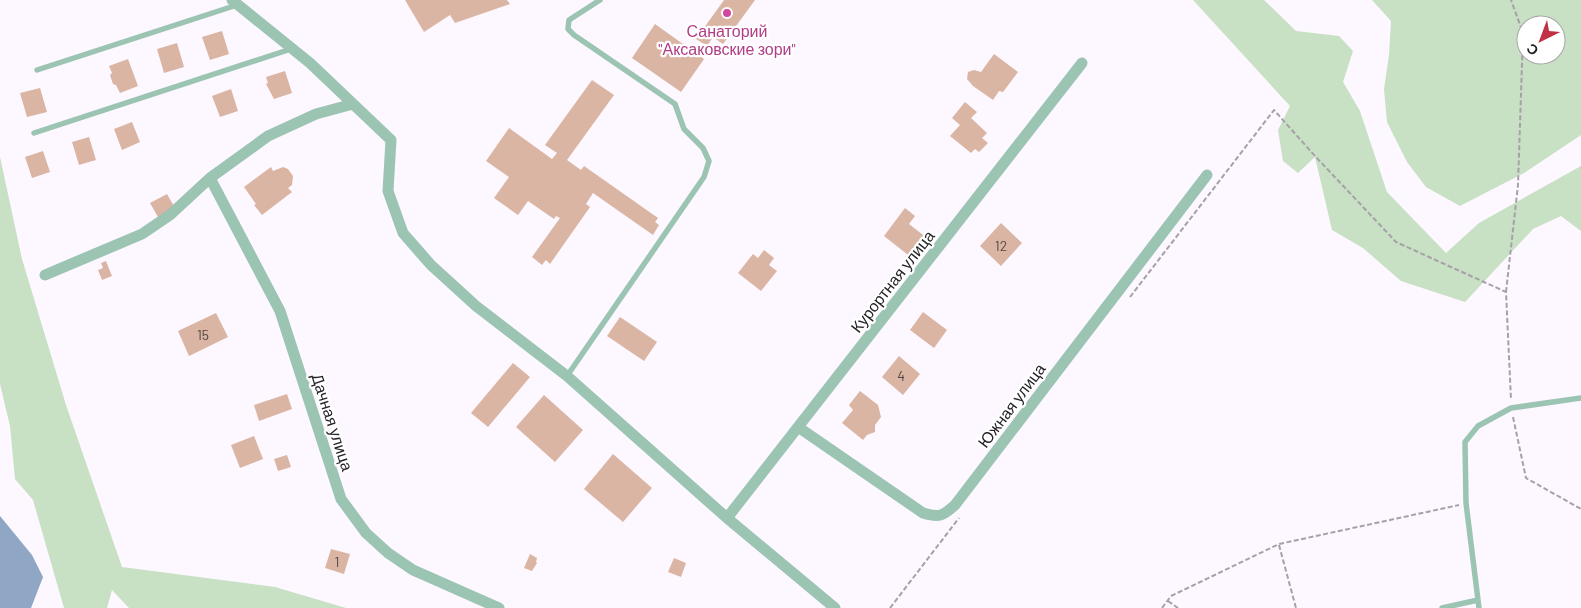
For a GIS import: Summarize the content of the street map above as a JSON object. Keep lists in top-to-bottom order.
{
  "streets": {
    "street": ["Курортная улица", "Южная улица", "Дачная улица"]
  },
  "crossings": [
    ["Курортная улица", "Южная улица"]
  ],
  "places": ["Санаторий \"Аксаковские зори\""],
  "house_numbers": [
    "12",
    "15",
    "4",
    "1"
  ],
  "north": "bottom left"
}
